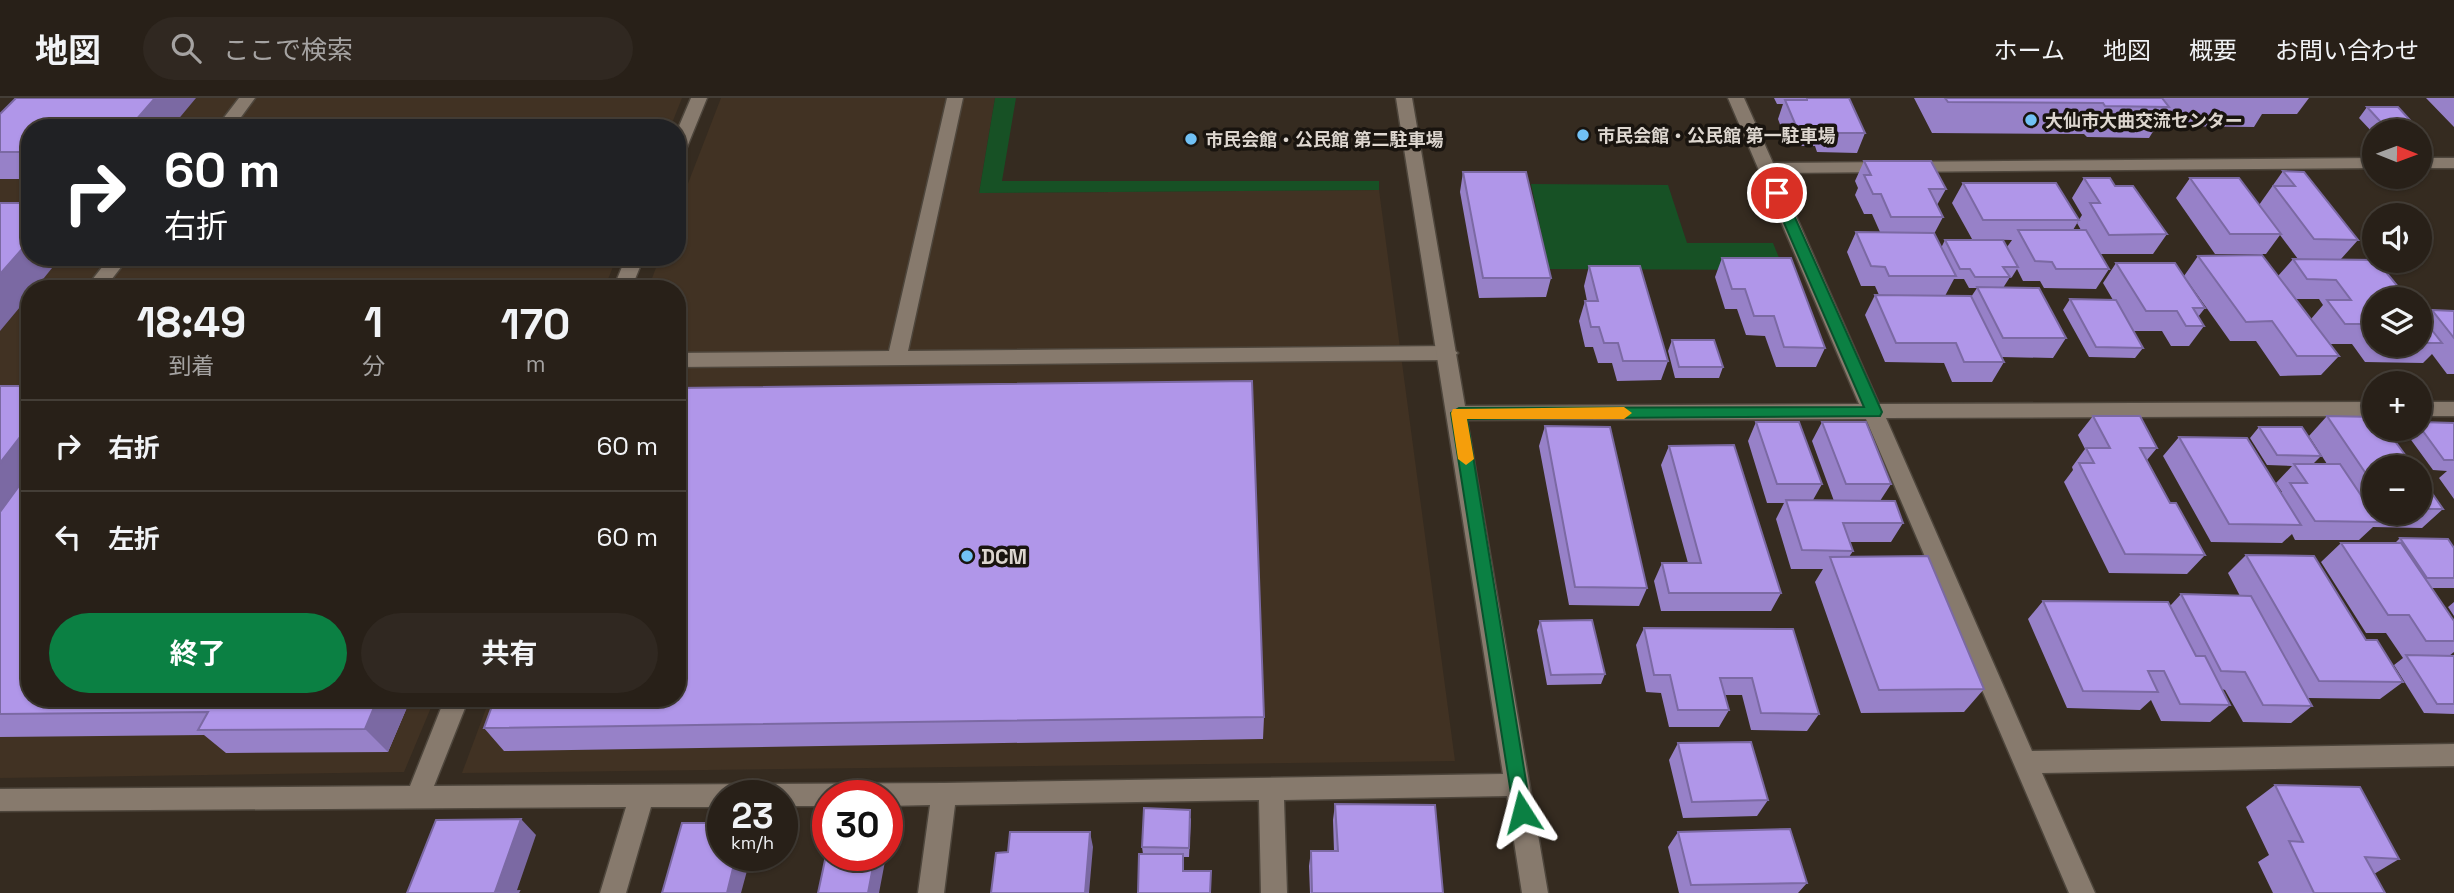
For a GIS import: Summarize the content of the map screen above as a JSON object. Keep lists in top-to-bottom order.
{
  "places": [
    "大仙市大曲交流センター",
    "市民会館・公民館 第一駐車場",
    "市民会館・公民館 第二駐車場",
    "DCM"
  ],
  "north": "right",
  "page": {
    "header": "地図",
    "search": "ここで検索",
    "nav": [
      "ホーム",
      "地図",
      "概要",
      "お問い合わせ"
    ],
    "map_buttons": ["+", "−"],
    "turn": ["60 m", "右折"],
    "eta": [
      "18:49",
      "到着",
      "1",
      "分",
      "170",
      "m"
    ],
    "list": [
      {
        "name": "右折",
        "value": "60 m"
      },
      {
        "name": "左折",
        "value": "60 m"
      }
    ],
    "buttons": ["終了", "共有"],
    "speed": "23 km/h",
    "limit": "30"
  }
}
